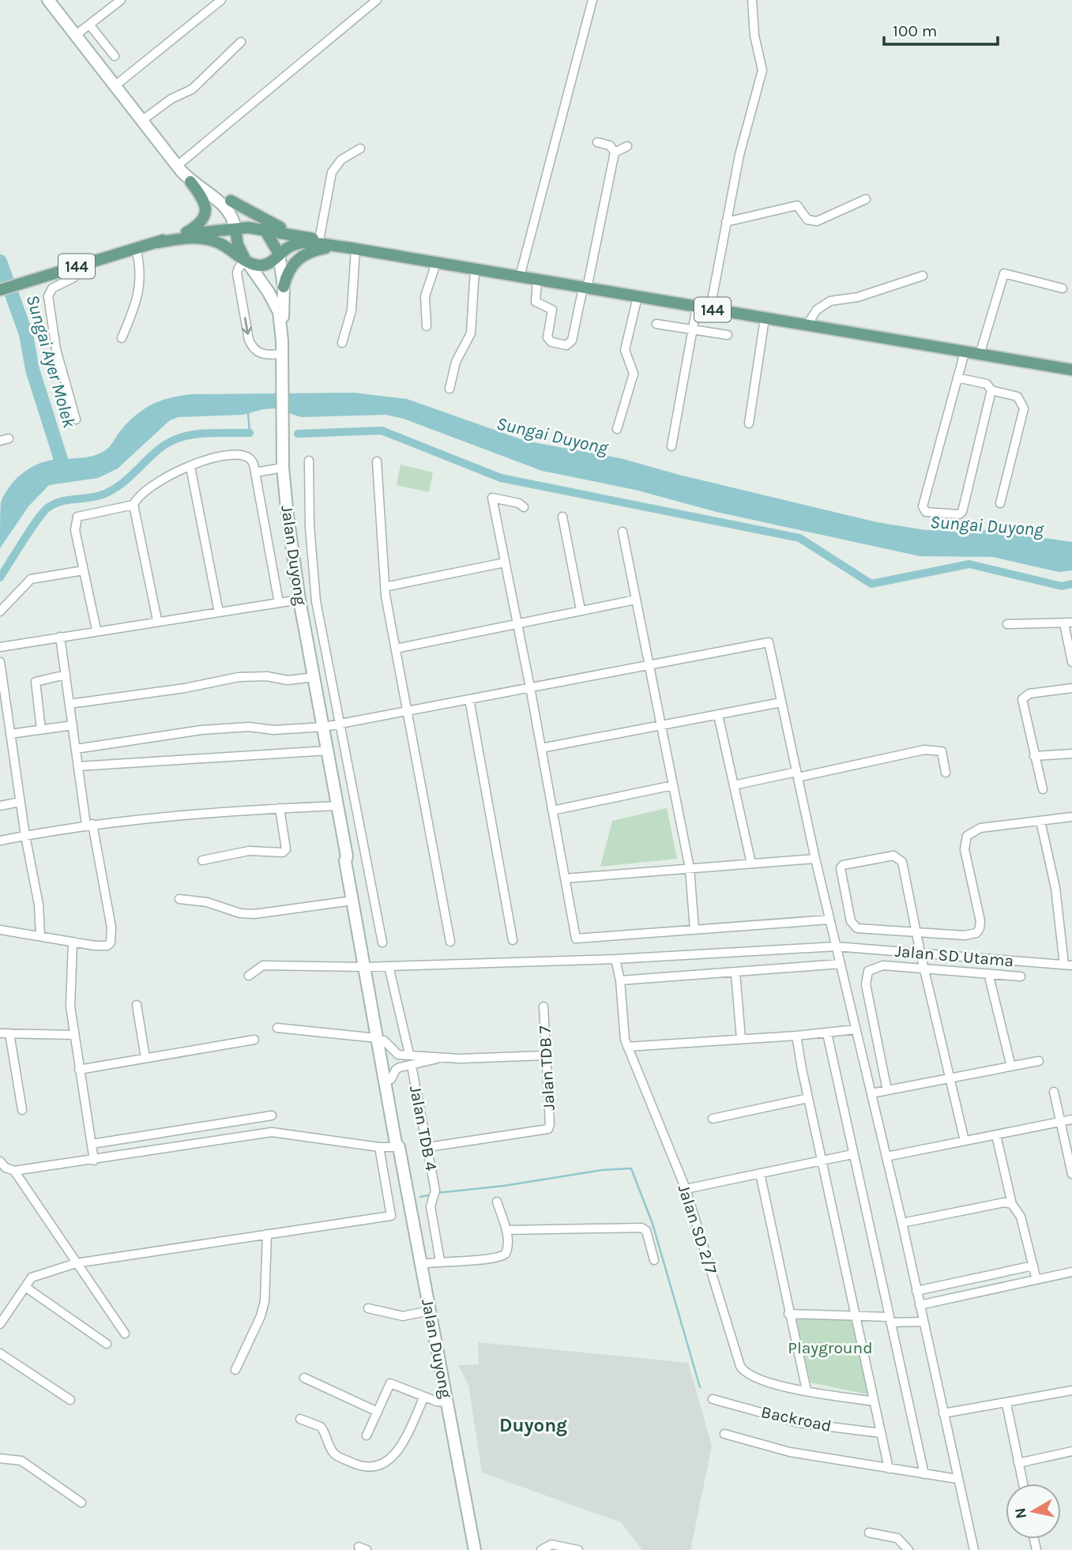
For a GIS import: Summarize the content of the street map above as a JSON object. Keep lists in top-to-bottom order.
{
  "streets": {
    "main road": ["144", "Jalan Duyong"],
    "street": [
      "Jalan SD Utama",
      "Jalan TDB 7",
      "Jalan TDB 4",
      "Jalan SD 2/7",
      "Backroad"
    ]
  },
  "crossings": [
    ["144", "Jalan Duyong"],
    ["Jalan Duyong", "Jalan SD Utama"],
    ["Jalan SD Utama", "Jalan SD 2/7"],
    ["Jalan TDB 7", "Jalan TDB 4"]
  ],
  "districts": ["Duyong"],
  "water": ["Sungai Ayer Molek", "Sungai Duyong"],
  "parks": ["Playground"],
  "scale_bar": "100 m",
  "north": "left"
}
